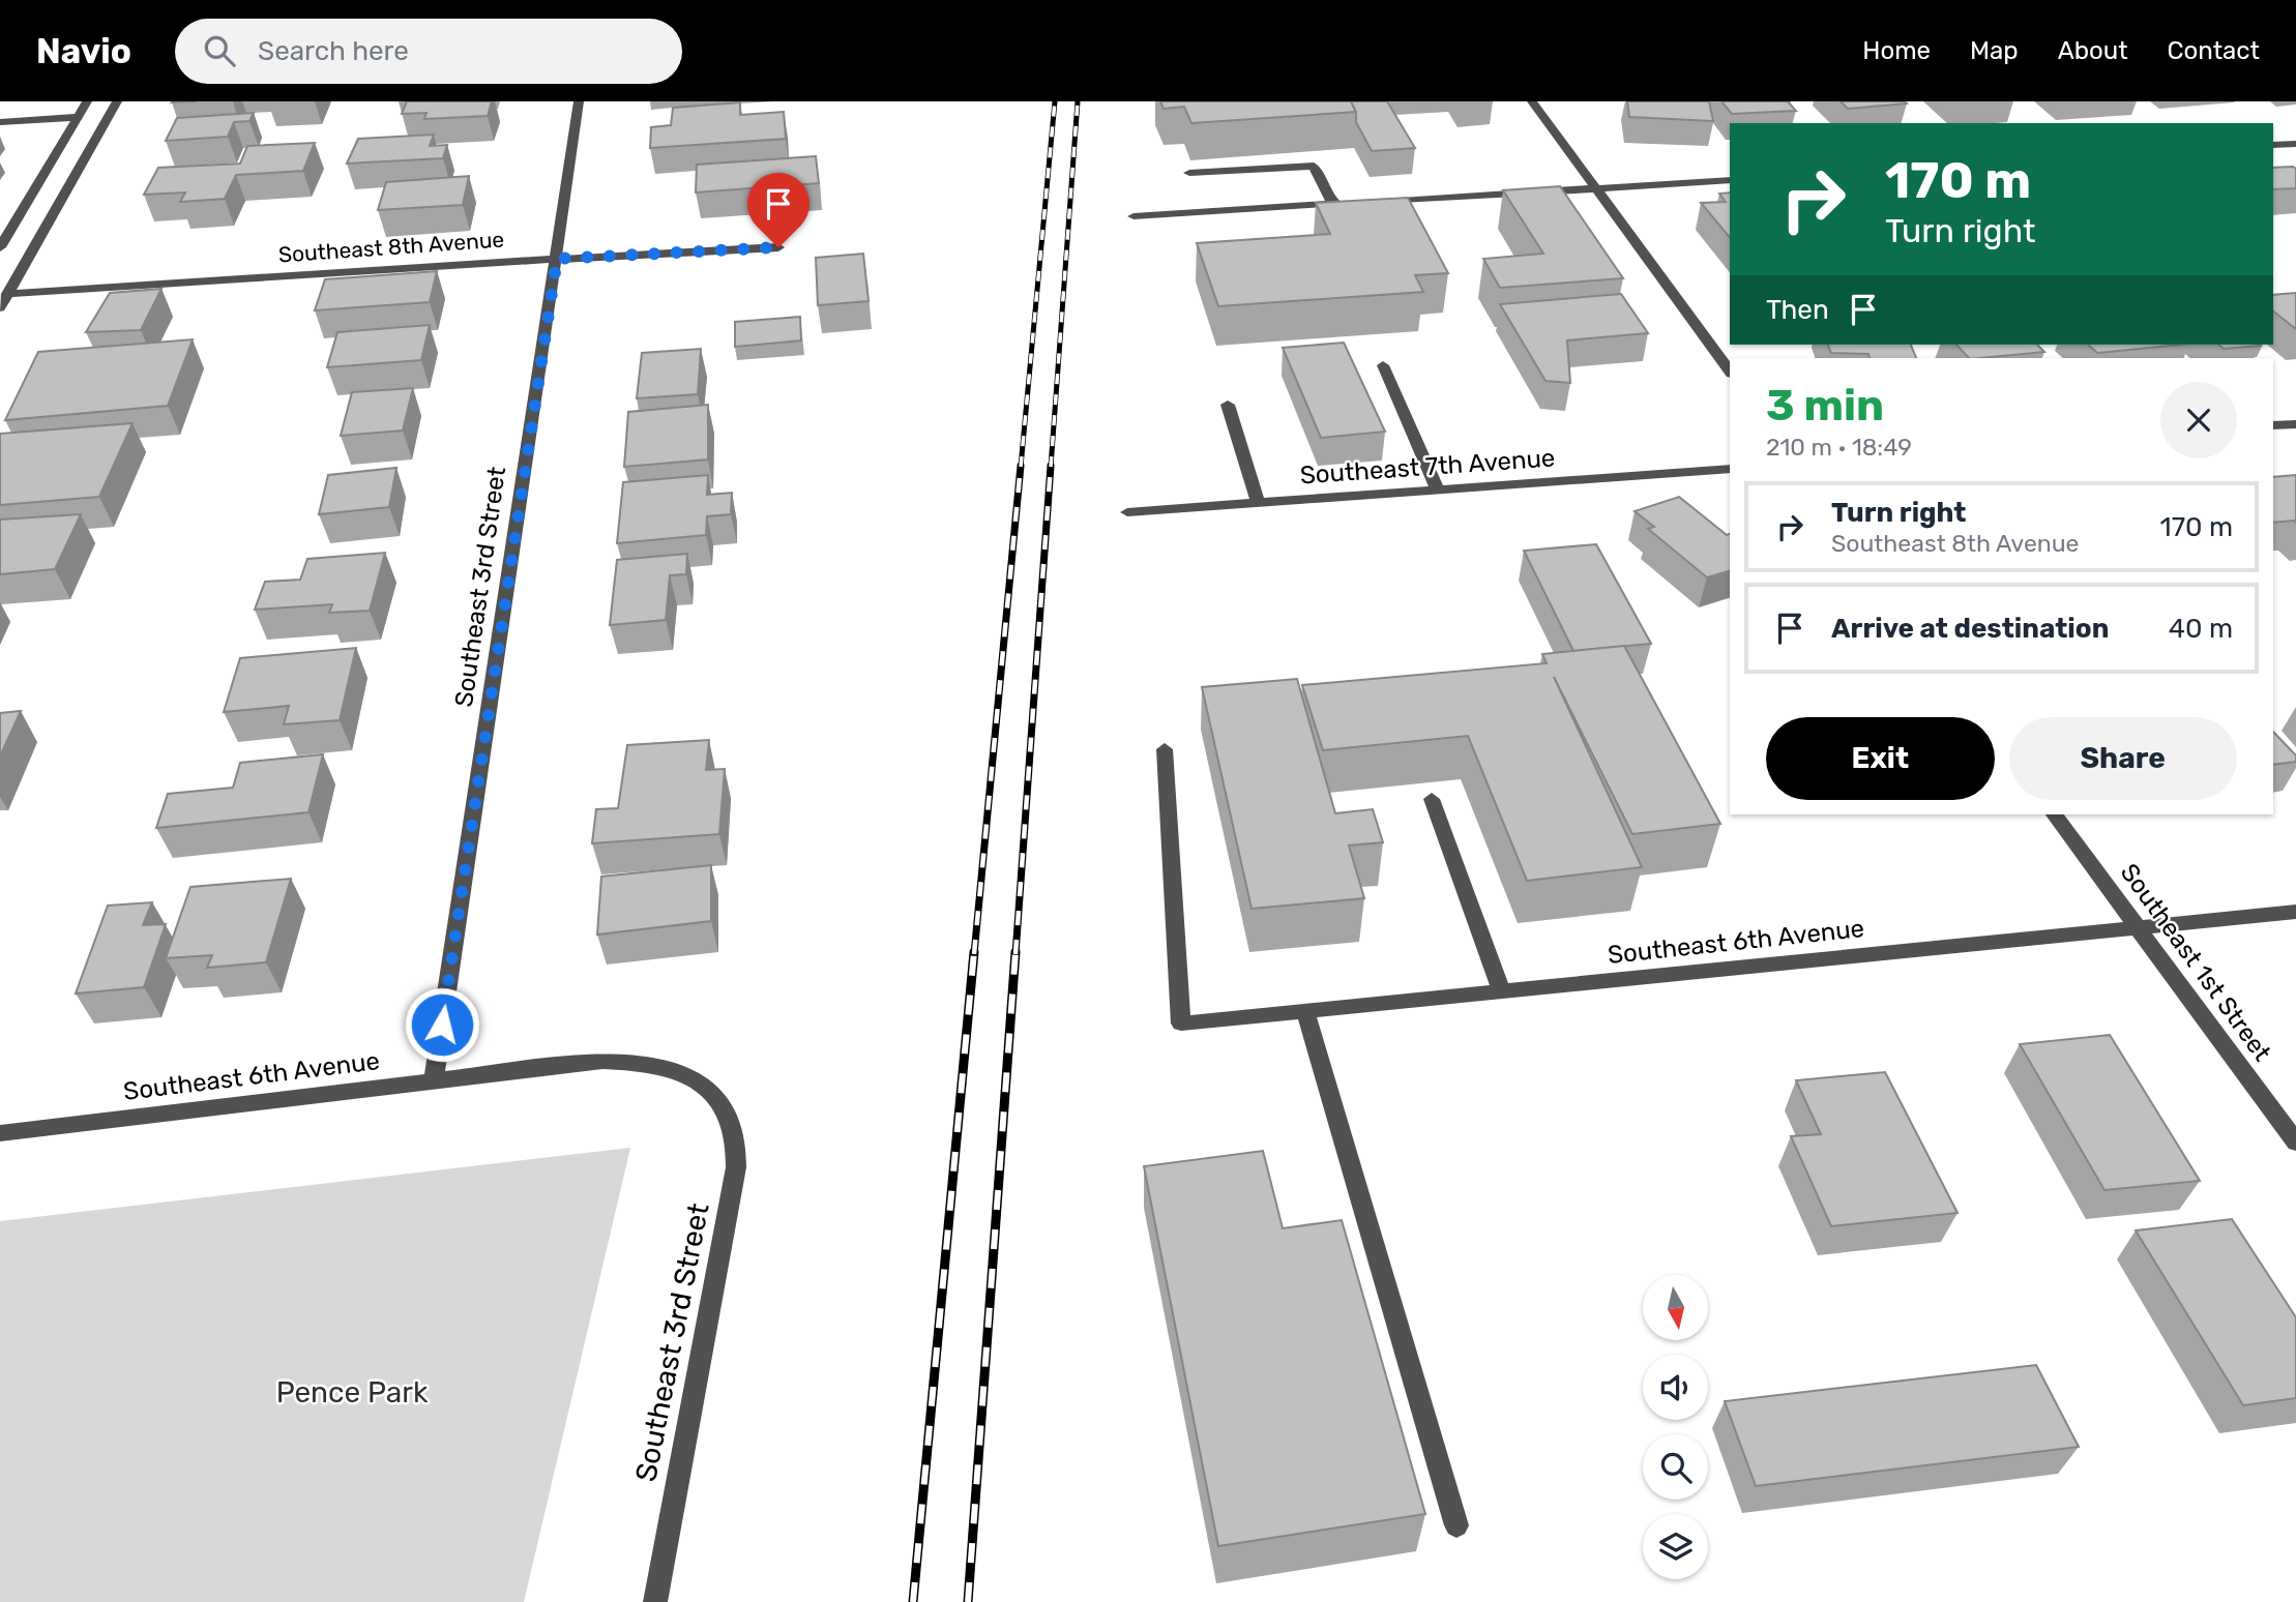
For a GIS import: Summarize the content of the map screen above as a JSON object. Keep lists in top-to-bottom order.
{
  "streets": {
    "street": [
      "Southeast 8th Avenue",
      "Southeast 7th Avenue",
      "Southeast 3rd Street",
      "Southeast 6th Avenue",
      "Southeast 1st Street"
    ]
  },
  "crossings": [
    ["Southeast 8th Avenue", "Southeast 3rd Street"],
    ["Southeast 3rd Street", "Southeast 6th Avenue"],
    ["Southeast 6th Avenue", "Southeast 1st Street"]
  ],
  "parks": ["Pence Park"],
  "north": "bottom",
  "page": {
    "header": "Navio",
    "search": "Search here",
    "nav": [
      "Home",
      "Map",
      "About",
      "Contact"
    ],
    "turn": ["170 m", "Turn right"],
    "then": "Then",
    "heading": ["3 min", "210 m · 18:49"],
    "list": [
      {
        "name": "Turn right",
        "note": "Southeast 8th Avenue",
        "value": "170 m"
      },
      {
        "name": "Arrive at destination",
        "value": "40 m"
      }
    ],
    "buttons": ["Exit", "Share"]
  }
}
